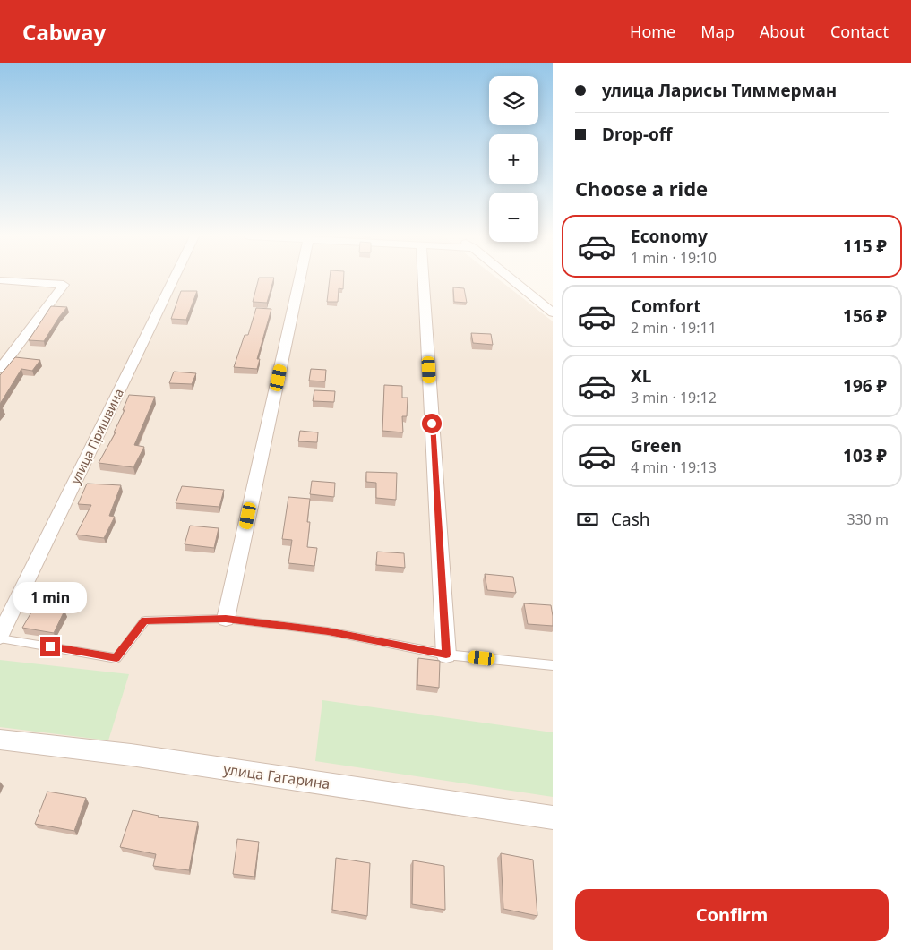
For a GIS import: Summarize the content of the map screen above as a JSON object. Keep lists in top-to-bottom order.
{
  "streets": {
    "street": ["улица Пришвина", "улица Гагарина"]
  },
  "page": {
    "header": "Cabway",
    "nav": [
      "Home",
      "Map",
      "About",
      "Contact"
    ],
    "banner": ["улица Ларисы Тиммерман", "Drop-off"],
    "map_buttons": ["+", "−"],
    "heading": "Choose a ride",
    "list": [
      {
        "name": "Economy",
        "note": "1 min · 19:10",
        "value": "115 ₽"
      },
      {
        "name": "Comfort",
        "note": "2 min · 19:11",
        "value": "156 ₽"
      },
      {
        "name": "XL",
        "note": "3 min · 19:12",
        "value": "196 ₽"
      },
      {
        "name": "Green",
        "note": "4 min · 19:13",
        "value": "103 ₽"
      }
    ],
    "pay": ["Cash", "330 m"],
    "bubble": "1 min",
    "buttons": "Confirm"
  }
}
